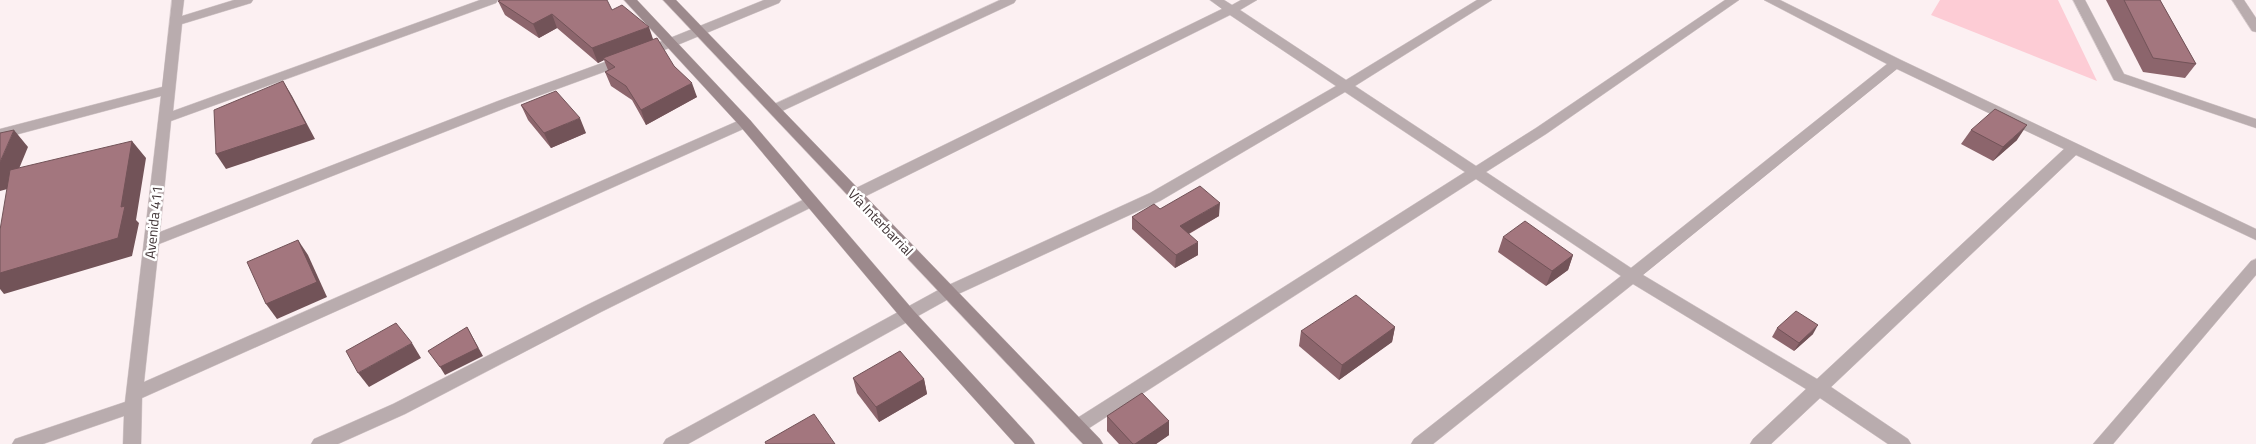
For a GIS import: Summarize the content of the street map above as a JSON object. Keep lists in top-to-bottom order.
{
  "streets": {
    "main road": ["Vía Interbarrial"],
    "street": ["Avenida 411"]
  }
}
